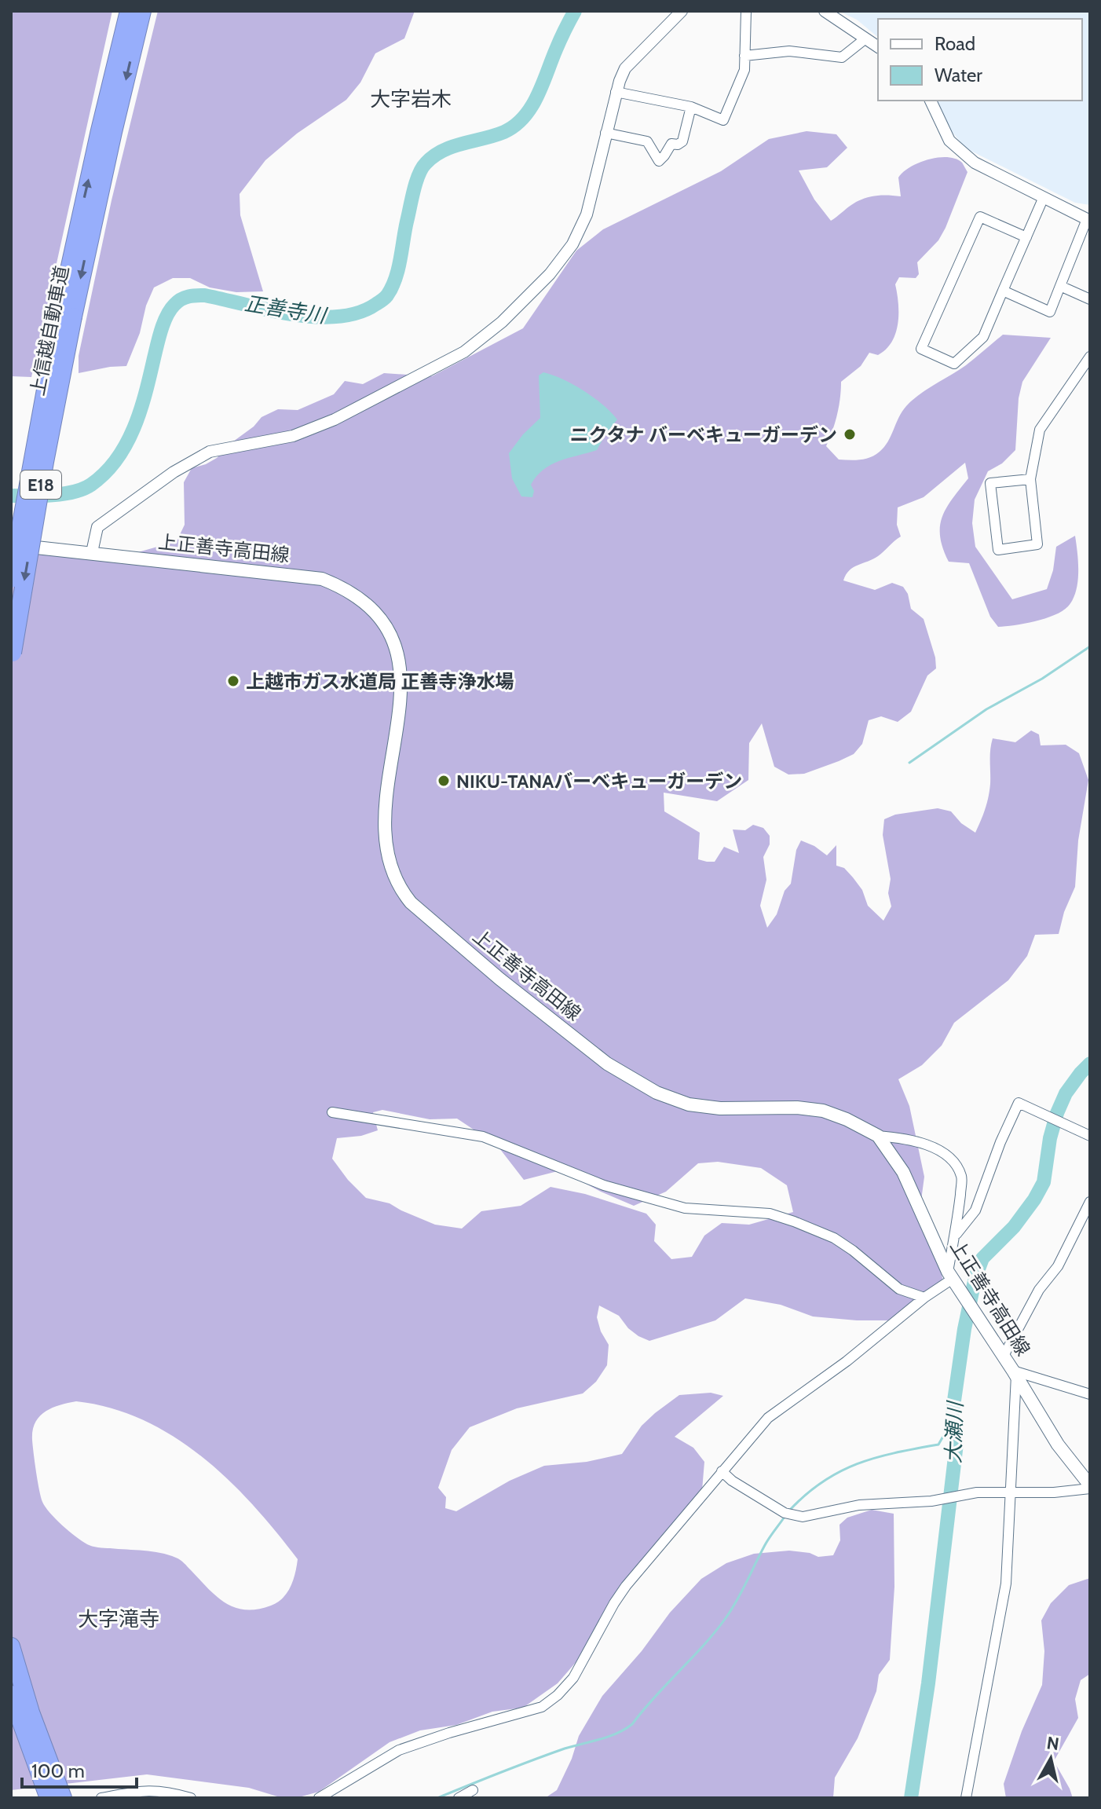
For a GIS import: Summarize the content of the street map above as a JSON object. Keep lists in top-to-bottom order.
{
  "streets": {
    "highway": ["上信越自動車道", "E18"],
    "main road": ["上正善寺高田線"]
  },
  "districts": ["大字岩木", "大字滝寺"],
  "water": ["正善寺川", "大瀬川"],
  "places": ["ニクタナ バーベキューガーデン", "上越市ガス水道局 正善寺浄水場", "NIKU-TANAバーベキューガーデン"],
  "legend": ["Road", "Water"],
  "scale_bar": "100 m",
  "north": "top"
}
